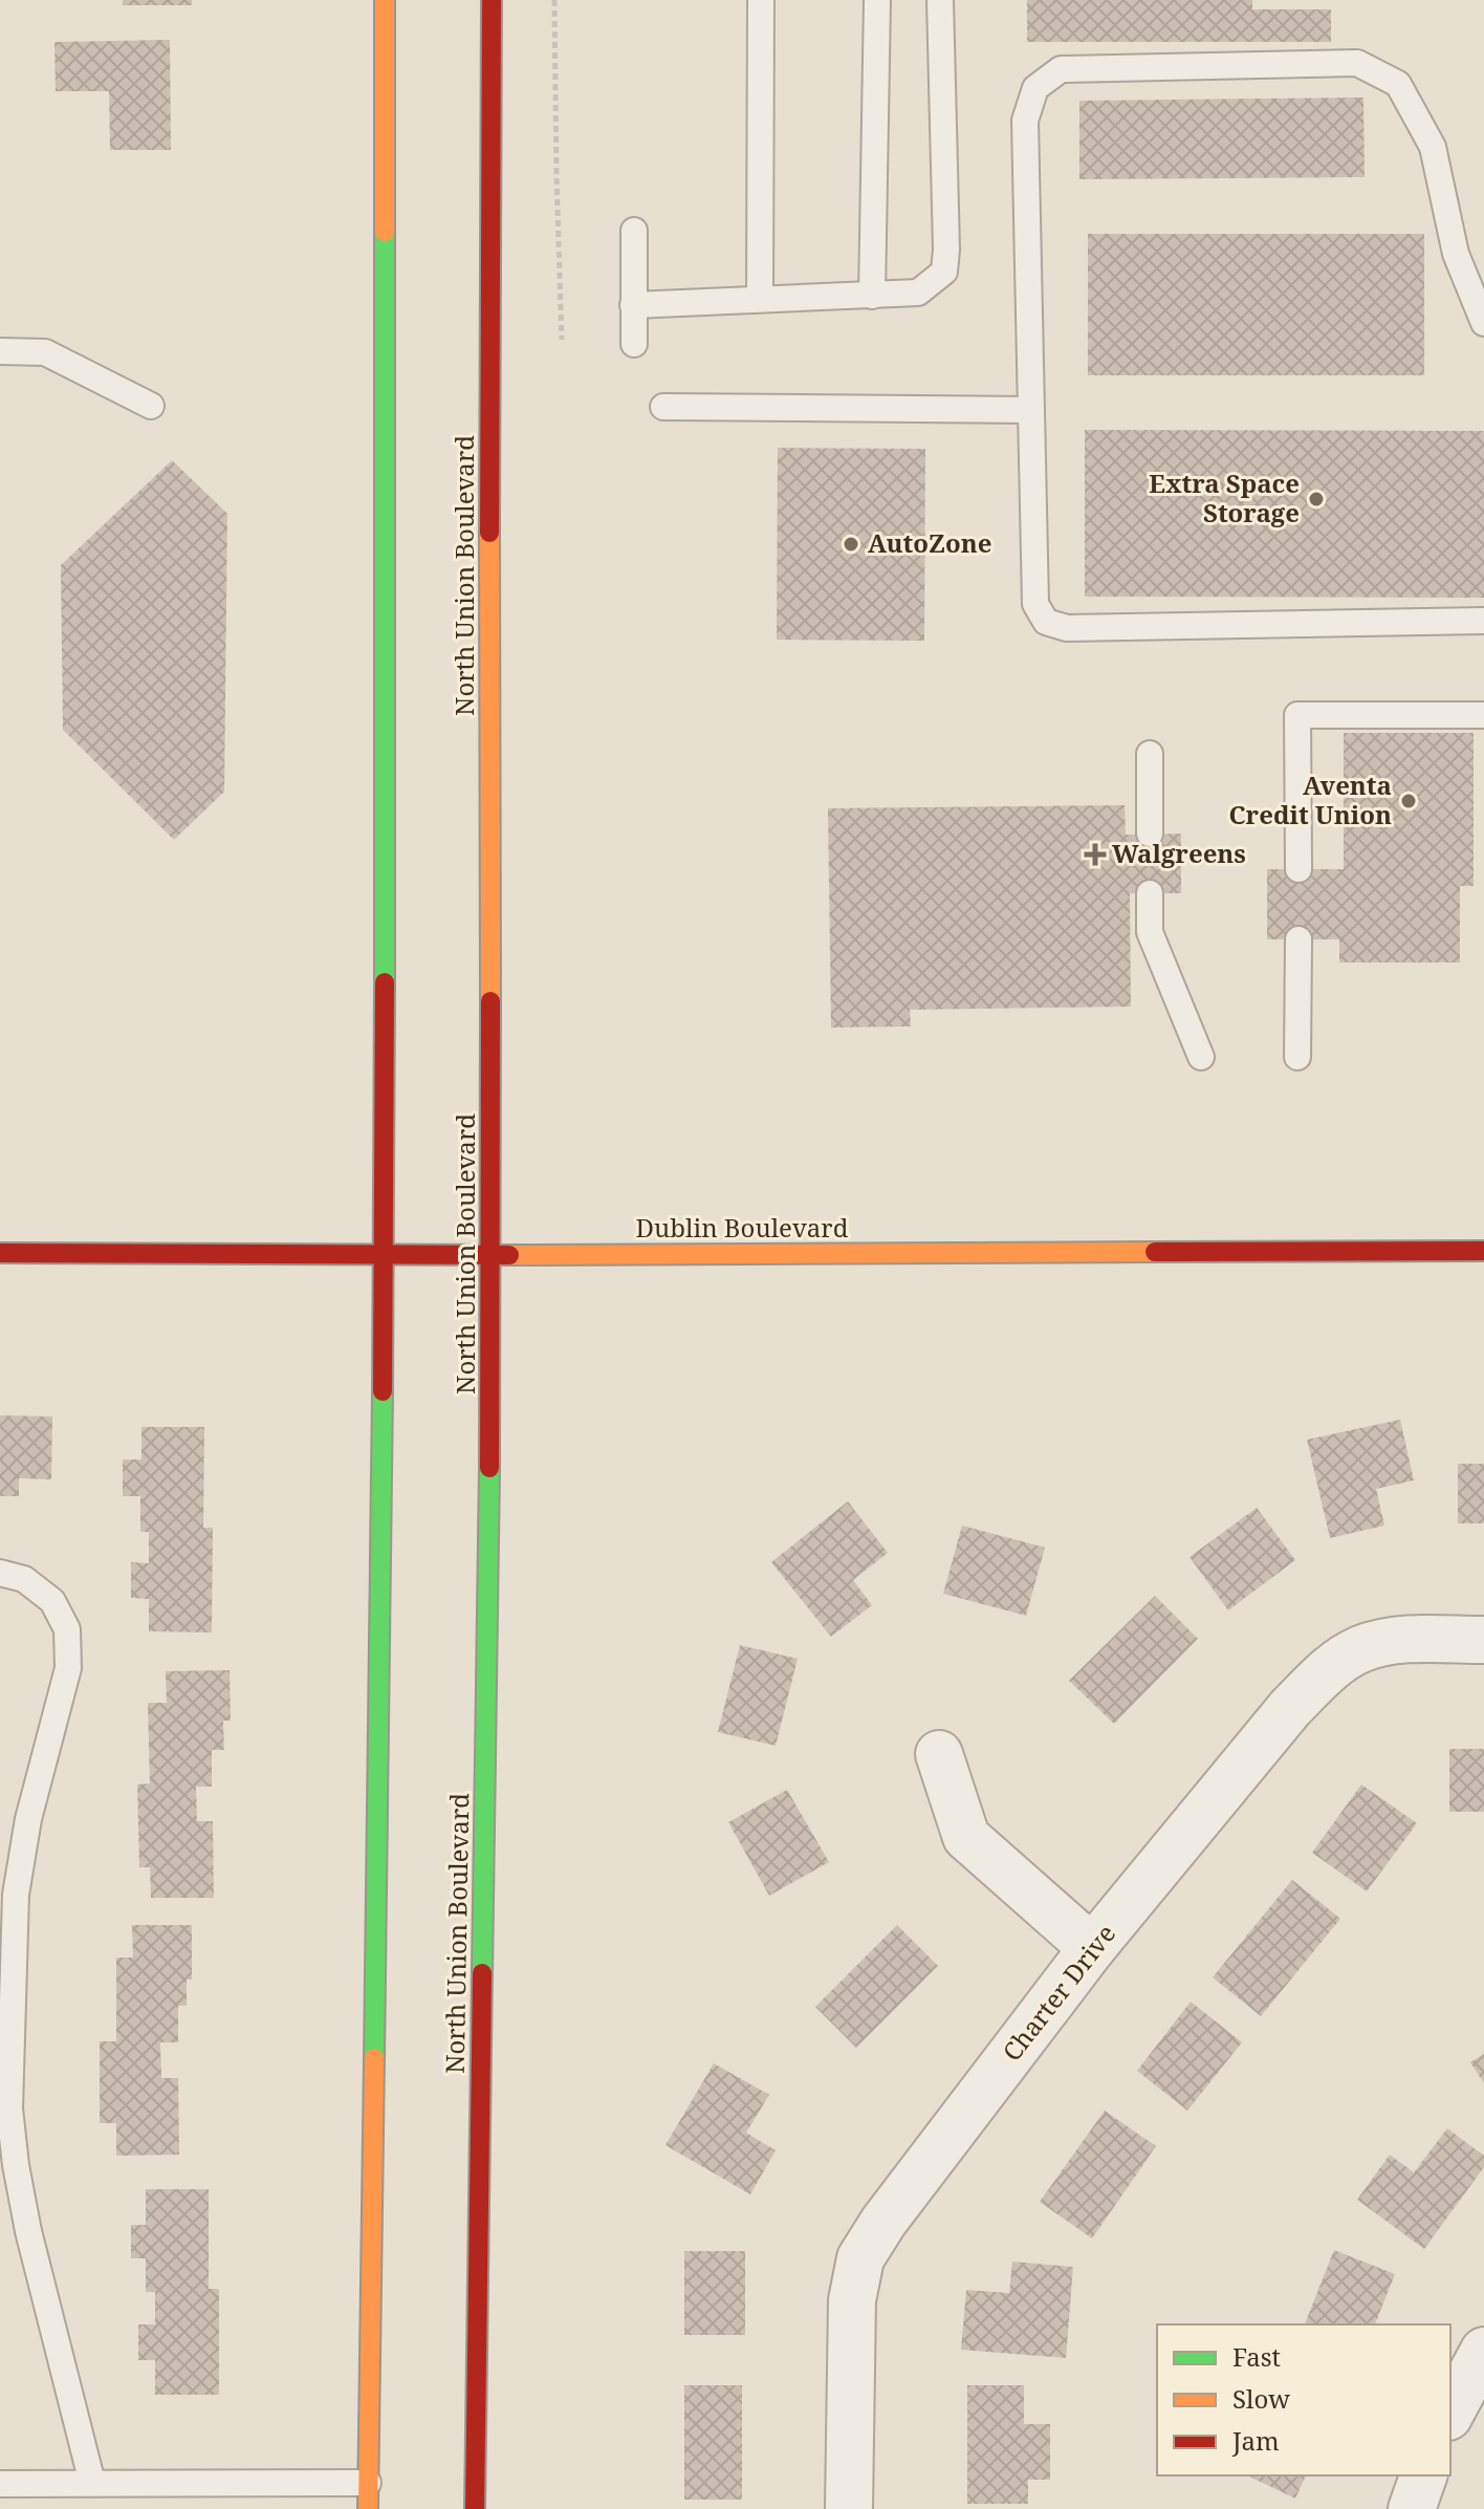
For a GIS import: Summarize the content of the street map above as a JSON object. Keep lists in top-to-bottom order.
{
  "streets": {
    "main road": ["North Union Boulevard", "Dublin Boulevard"],
    "street": ["Charter Drive"]
  },
  "crossings": [
    ["North Union Boulevard", "Dublin Boulevard"]
  ],
  "places": {
    "other": ["Extra Space Storage", "AutoZone", "Aventa Credit Union"],
    "health": ["Walgreens"]
  },
  "legend": ["Fast", "Slow", "Jam"]
}
